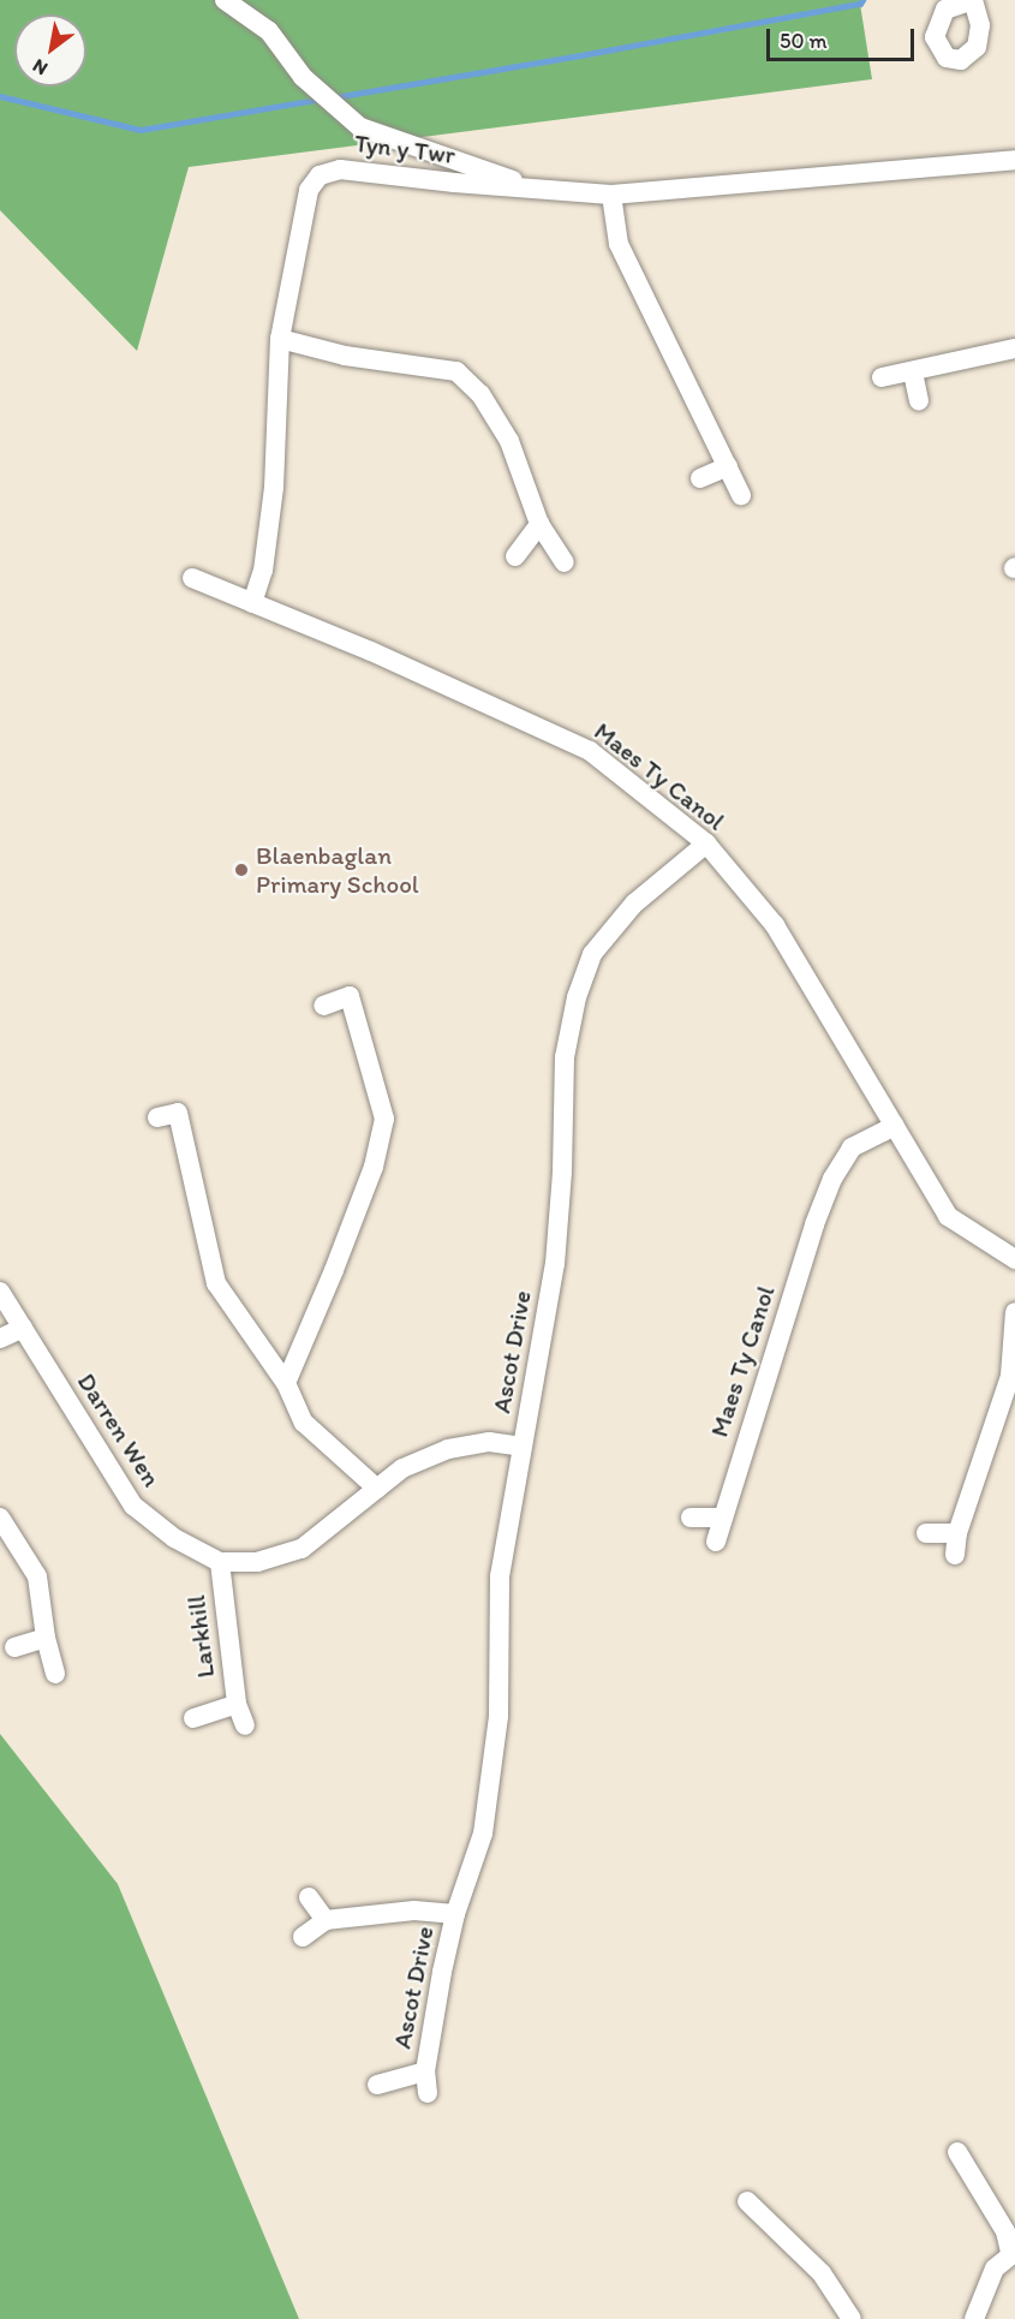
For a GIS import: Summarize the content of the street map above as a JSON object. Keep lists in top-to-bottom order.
{
  "streets": {
    "street": [
      "Tyn y Twr",
      "Maes Ty Canol",
      "Ascot Drive",
      "Darren Wen",
      "Larkhill"
    ]
  },
  "crossings": [
    ["Tyn y Twr", "Maes Ty Canol"],
    ["Maes Ty Canol", "Ascot Drive"],
    ["Ascot Drive", "Darren Wen"],
    ["Darren Wen", "Larkhill"]
  ],
  "places": ["Blaenbaglan Primary School"],
  "scale_bar": "50 m",
  "north": "bottom left"
}
